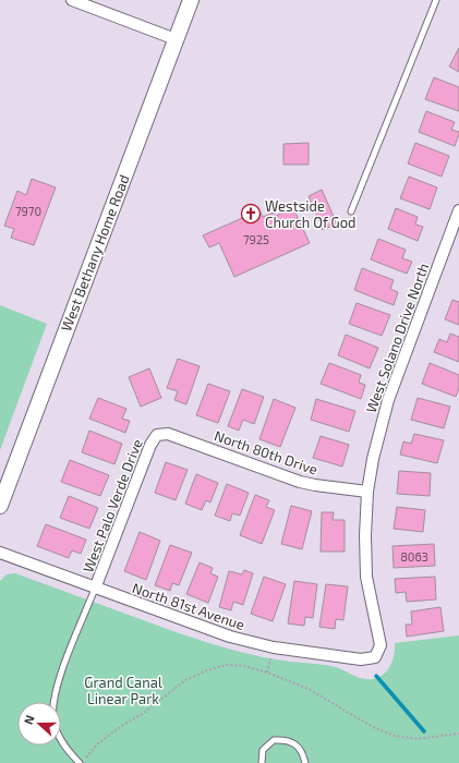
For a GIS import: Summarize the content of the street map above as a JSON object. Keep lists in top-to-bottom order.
{
  "streets": {
    "main road": ["West Bethany Home Road"],
    "street": [
      "West Solano Drive North",
      "North 80th Drive",
      "West Palo Verde Drive",
      "North 81st Avenue"
    ]
  },
  "crossings": [
    ["West Solano Drive North", "North 80th Drive"],
    ["West Solano Drive North", "North 81st Avenue"],
    ["North 80th Drive", "West Palo Verde Drive"],
    ["West Palo Verde Drive", "North 81st Avenue"]
  ],
  "parks": ["Grand Canal Linear Park"],
  "places": {
    "church": ["Westside Church Of God"]
  },
  "house_numbers": ["7970", "7925", "8063"],
  "north": "left"
}
